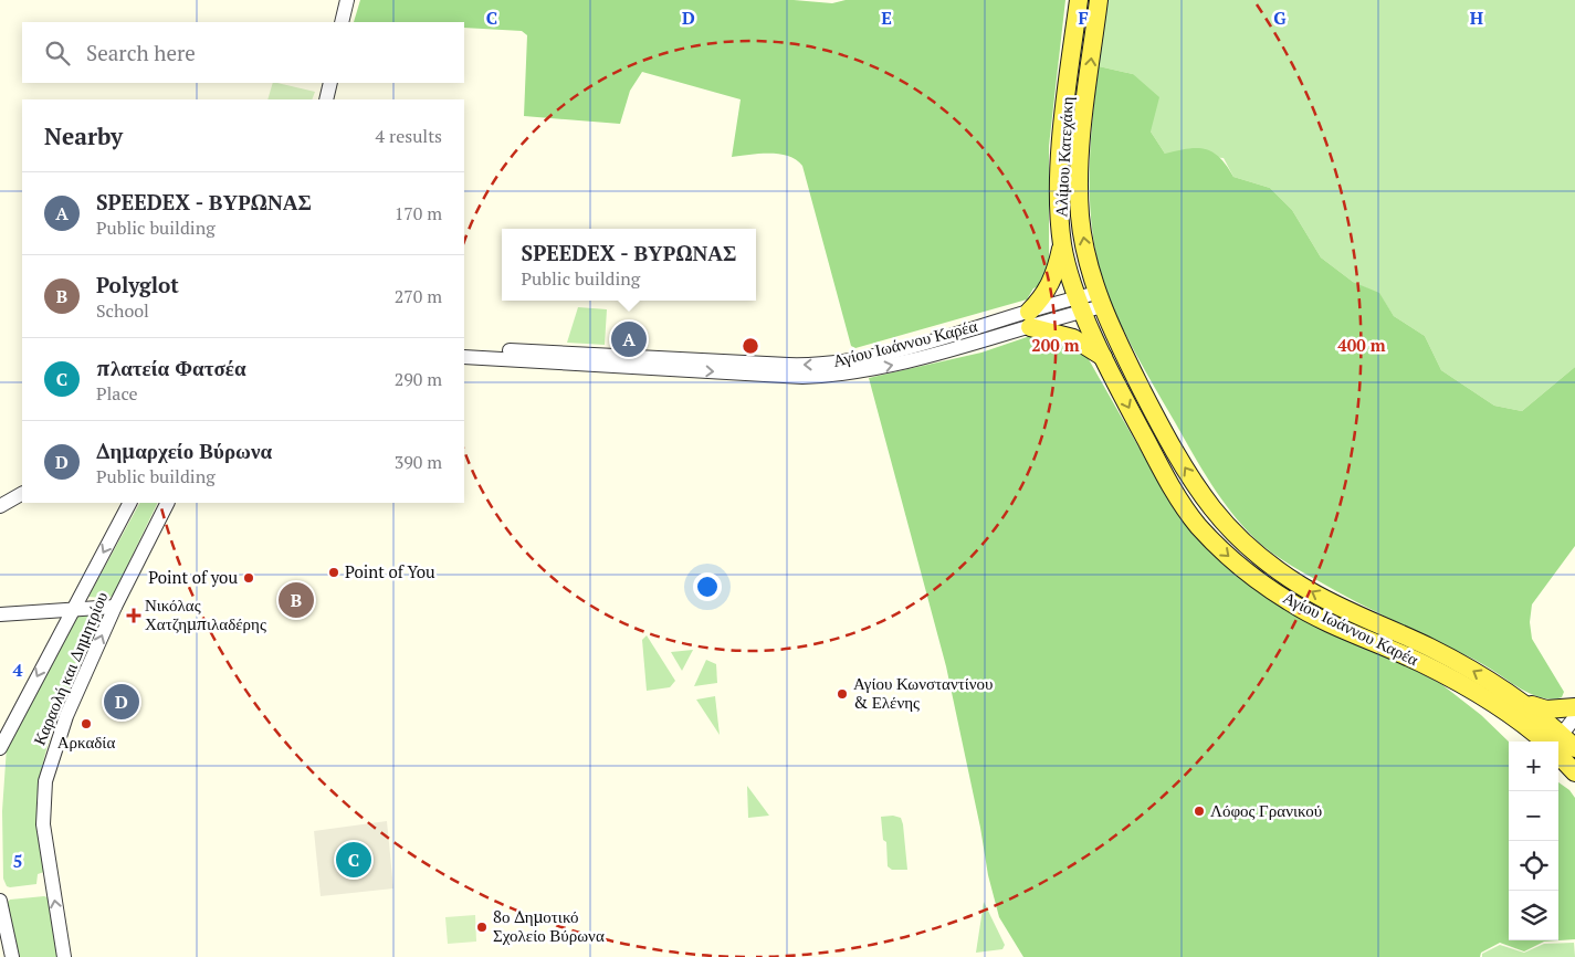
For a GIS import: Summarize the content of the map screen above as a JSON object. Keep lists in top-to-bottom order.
{
  "streets": {
    "main road": ["Αλίμου Κατεχάκη", "Αγίου Ιωάννου Καρέα"],
    "street": ["Καραολή και Δημητρίου"]
  },
  "crossings": [
    ["Αλίμου Κατεχάκη", "Αγίου Ιωάννου Καρέα"]
  ],
  "places": {
    "other": [
      "Point of You",
      "Point of you",
      "Αγίου Κωνσταντίνου & Ελένης",
      "Αρκαδία",
      "Λόφος Γρανικού",
      "8ο Δημοτικό Σχολείο Βύρωνα"
    ],
    "health": ["Νικόλας Χατζημπιλαδέρης"]
  },
  "page": {
    "search": "Search here",
    "heading": ["Nearby", "4 results"],
    "list": [
      {
        "mark": "A",
        "name": "SPEEDEX - ΒΥΡΩΝΑΣ",
        "note": "Public building",
        "value": "170 m"
      },
      {
        "mark": "B",
        "name": "Polyglot",
        "note": "School",
        "value": "270 m"
      },
      {
        "mark": "C",
        "name": "πλατεία Φατσέα",
        "note": "Place",
        "value": "290 m"
      },
      {
        "mark": "D",
        "name": "Δημαρχείο Βύρωνα",
        "note": "Public building",
        "value": "390 m"
      }
    ],
    "popup": ["SPEEDEX - ΒΥΡΩΝΑΣ", "Public building"],
    "pins": [
      "A",
      "B",
      "D",
      "C"
    ],
    "map_buttons": ["+", "−"]
  },
  "grid": {
    "columns": [
      "C",
      "D",
      "E",
      "F",
      "G",
      "H"
    ],
    "rows": ["4", "5"]
  },
  "rings": ["200 m", "400 m"]
}
